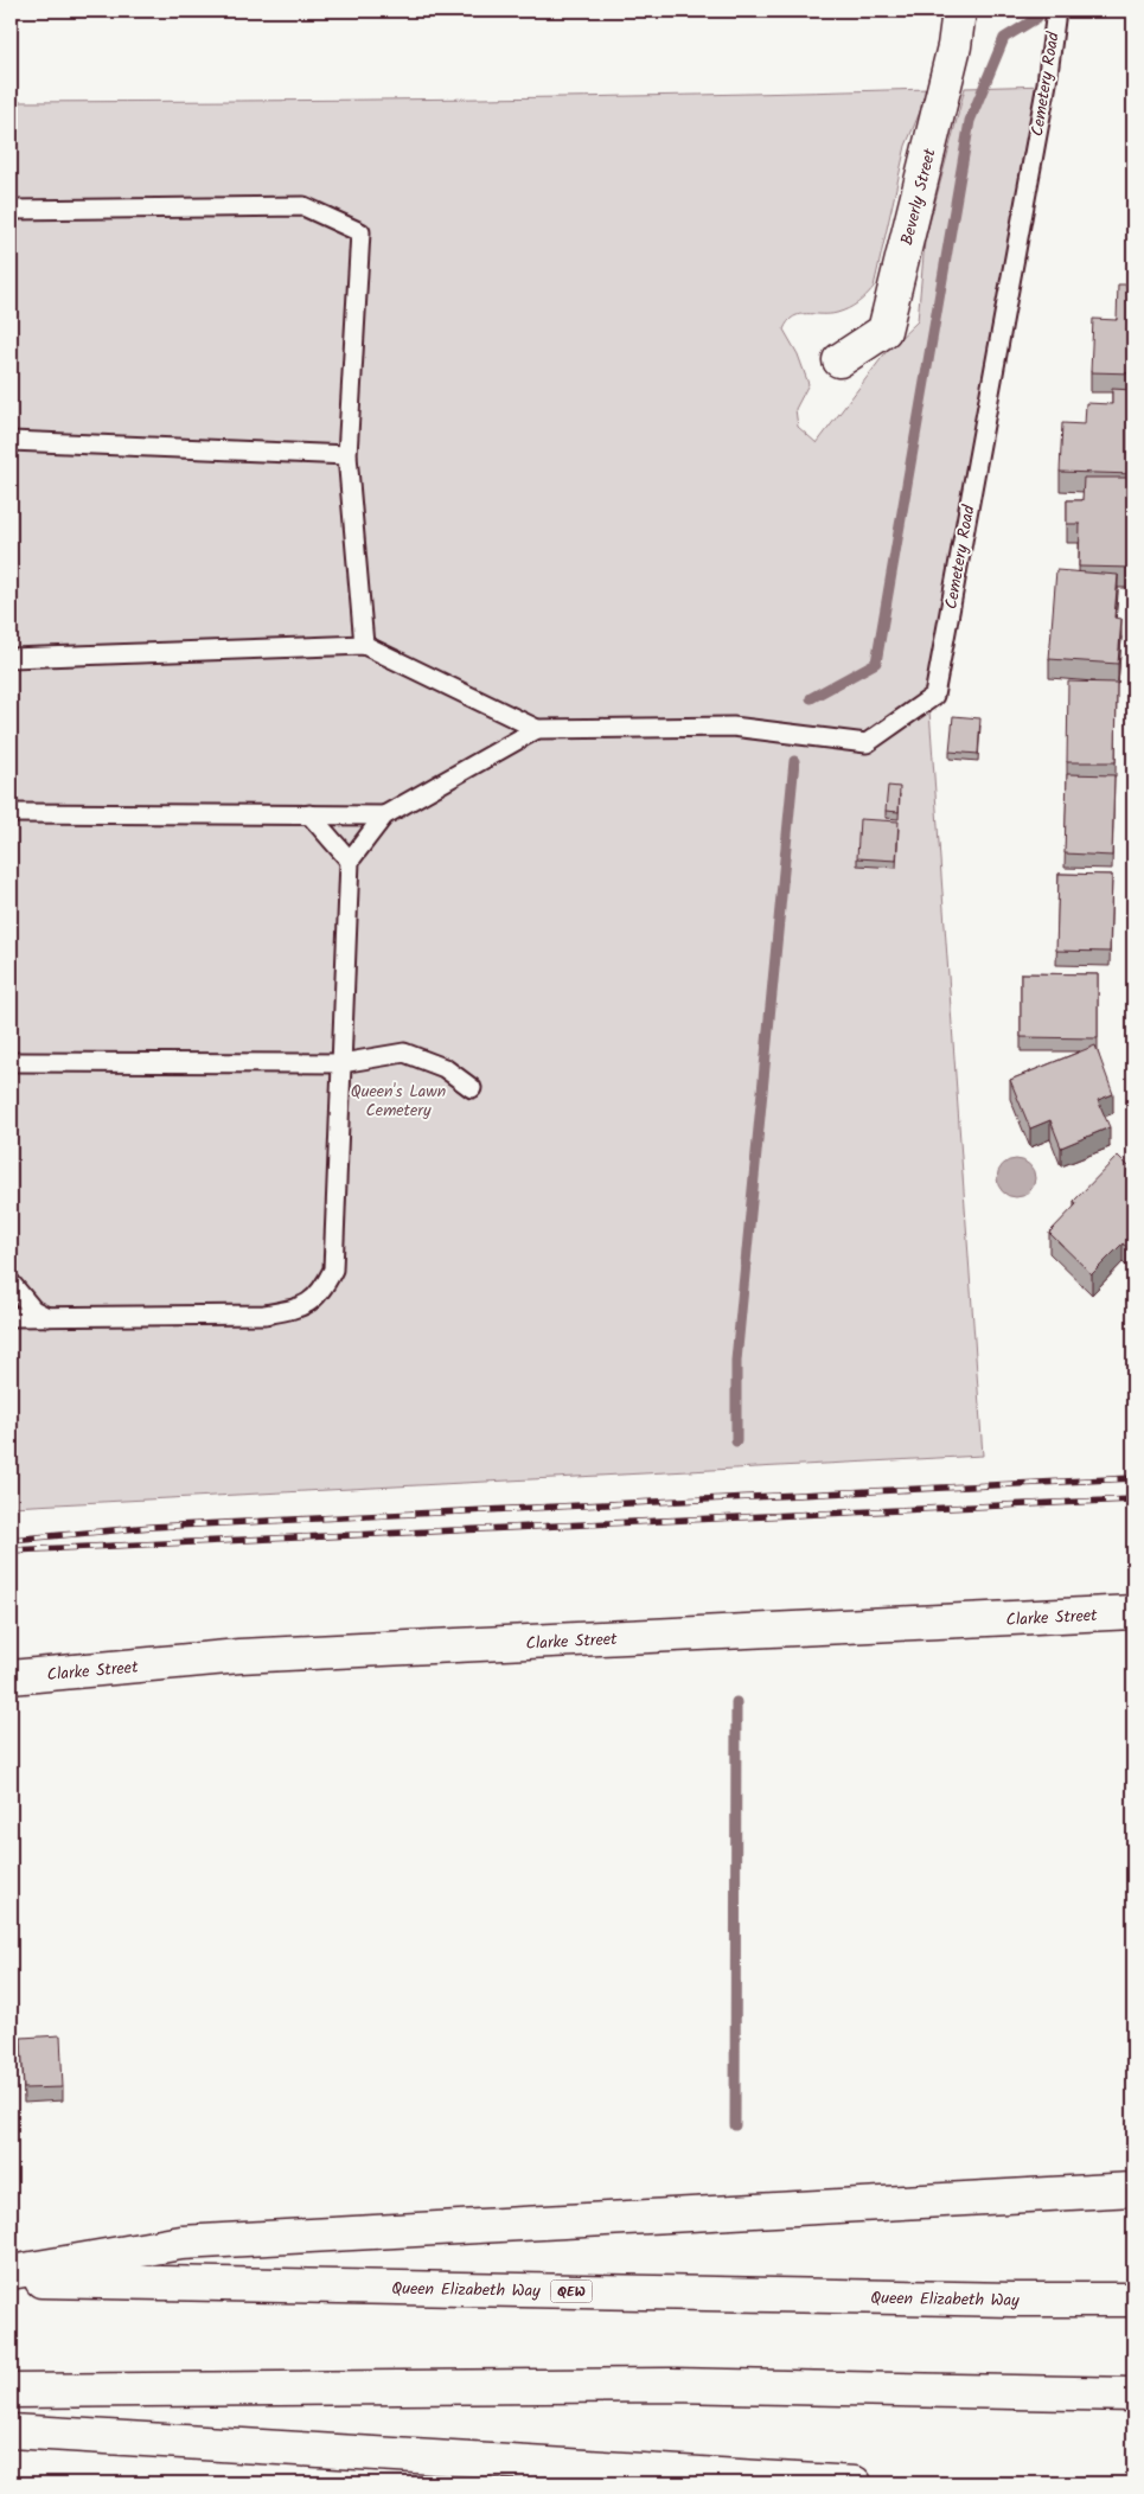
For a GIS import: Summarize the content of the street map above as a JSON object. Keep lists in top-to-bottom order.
{
  "streets": {
    "main road": [
      "Beverly Street",
      "Clarke Street",
      "Queen Elizabeth Way",
      "QEW"
    ],
    "lane": ["Cemetery Road"]
  },
  "parks": ["Queen's Lawn Cemetery"]
}
